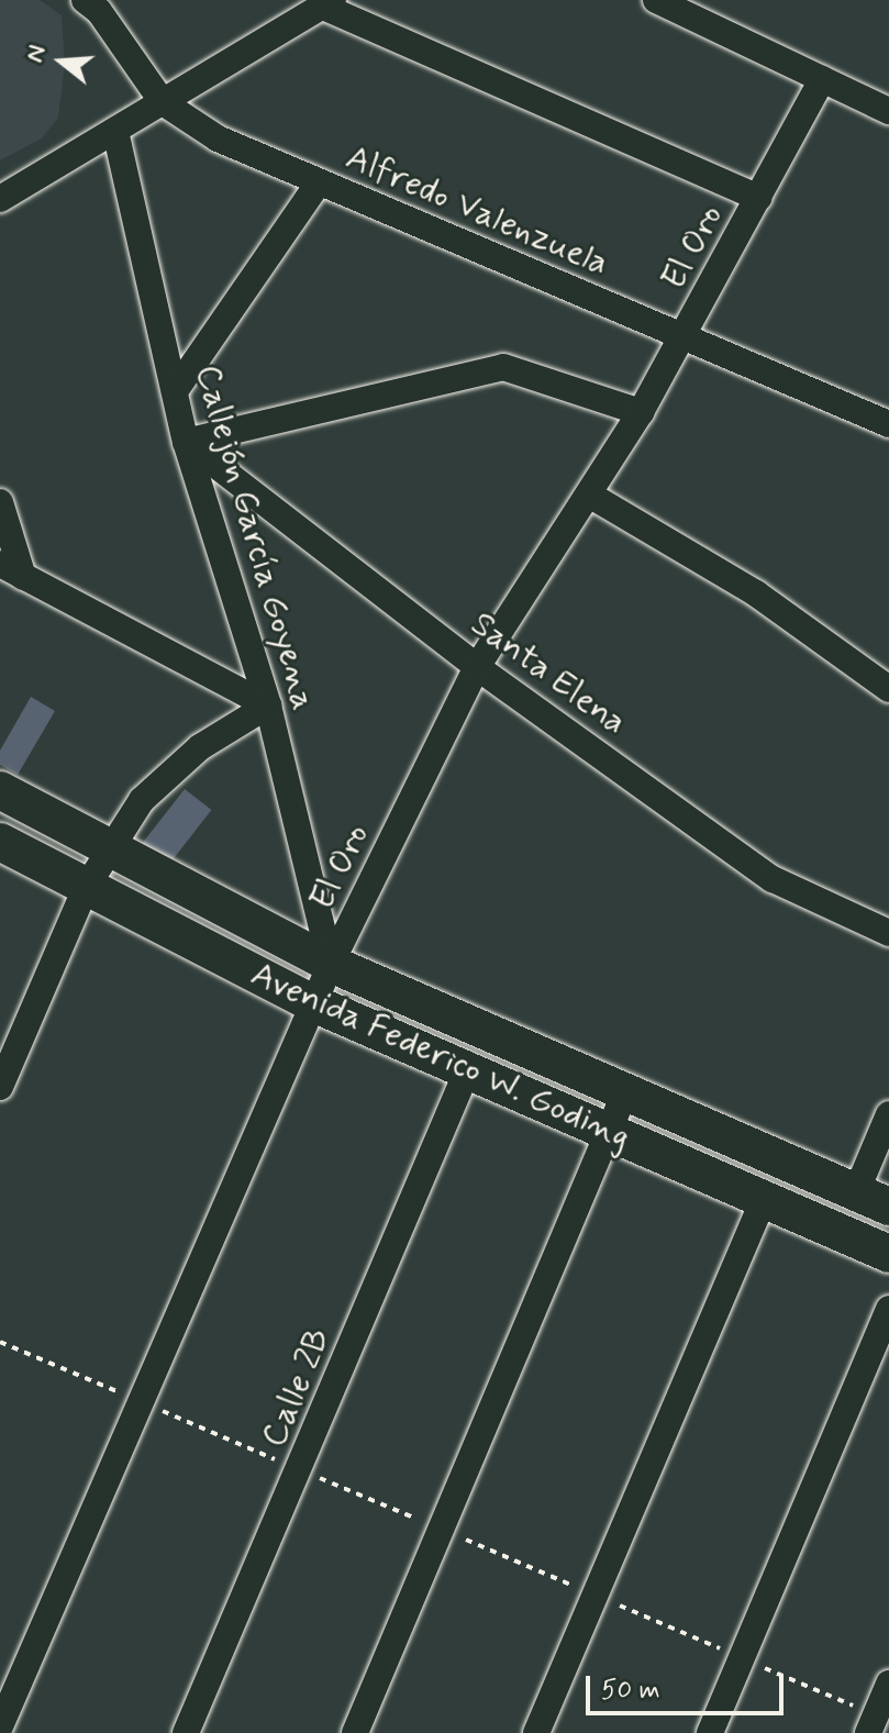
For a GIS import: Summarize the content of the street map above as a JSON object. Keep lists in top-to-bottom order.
{
  "streets": {
    "street": [
      "Alfredo Valenzuela",
      "El Oro",
      "Callejón García Goyena",
      "Santa Elena",
      "Avenida Federico W. Goding",
      "Calle 2B"
    ]
  },
  "crossings": [
    ["Alfredo Valenzuela", "El Oro"],
    ["El Oro", "Callejón García Goyena"],
    ["El Oro", "Santa Elena"],
    ["El Oro", "Avenida Federico W. Goding"],
    ["Callejón García Goyena", "Santa Elena"],
    ["Callejón García Goyena", "Avenida Federico W. Goding"],
    ["Avenida Federico W. Goding", "Calle 2B"]
  ],
  "scale_bar": "50 m",
  "north": "left"
}
